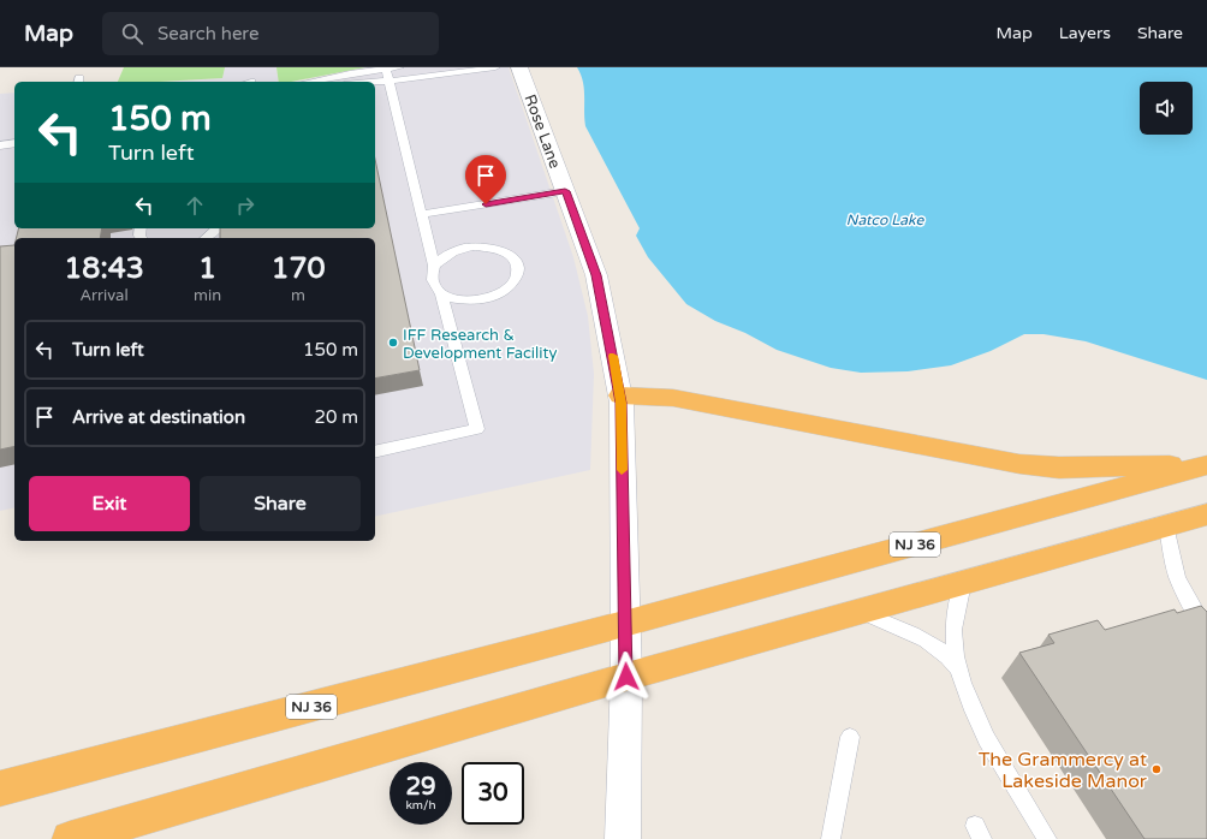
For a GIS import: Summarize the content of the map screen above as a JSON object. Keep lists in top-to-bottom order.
{
  "streets": {
    "highway": ["NJ 36"],
    "street": ["Rose Lane"]
  },
  "crossings": [
    ["Rose Lane", "NJ 36"]
  ],
  "water": ["Natco Lake"],
  "places": ["IFF Research & Development Facility", "The Grammercy at Lakeside Manor"],
  "page": {
    "header": "Map",
    "search": "Search here",
    "nav": ["Map", "Layers", "Share"],
    "turn": ["150 m", "Turn left"],
    "eta": [
      "18:43",
      "Arrival",
      "1",
      "min",
      "170",
      "m"
    ],
    "list": [
      {
        "name": "Turn left",
        "value": "150 m"
      },
      {
        "name": "Arrive at destination",
        "value": "20 m"
      }
    ],
    "buttons": ["Exit", "Share"],
    "speed": "29 km/h",
    "limit": "30"
  }
}
